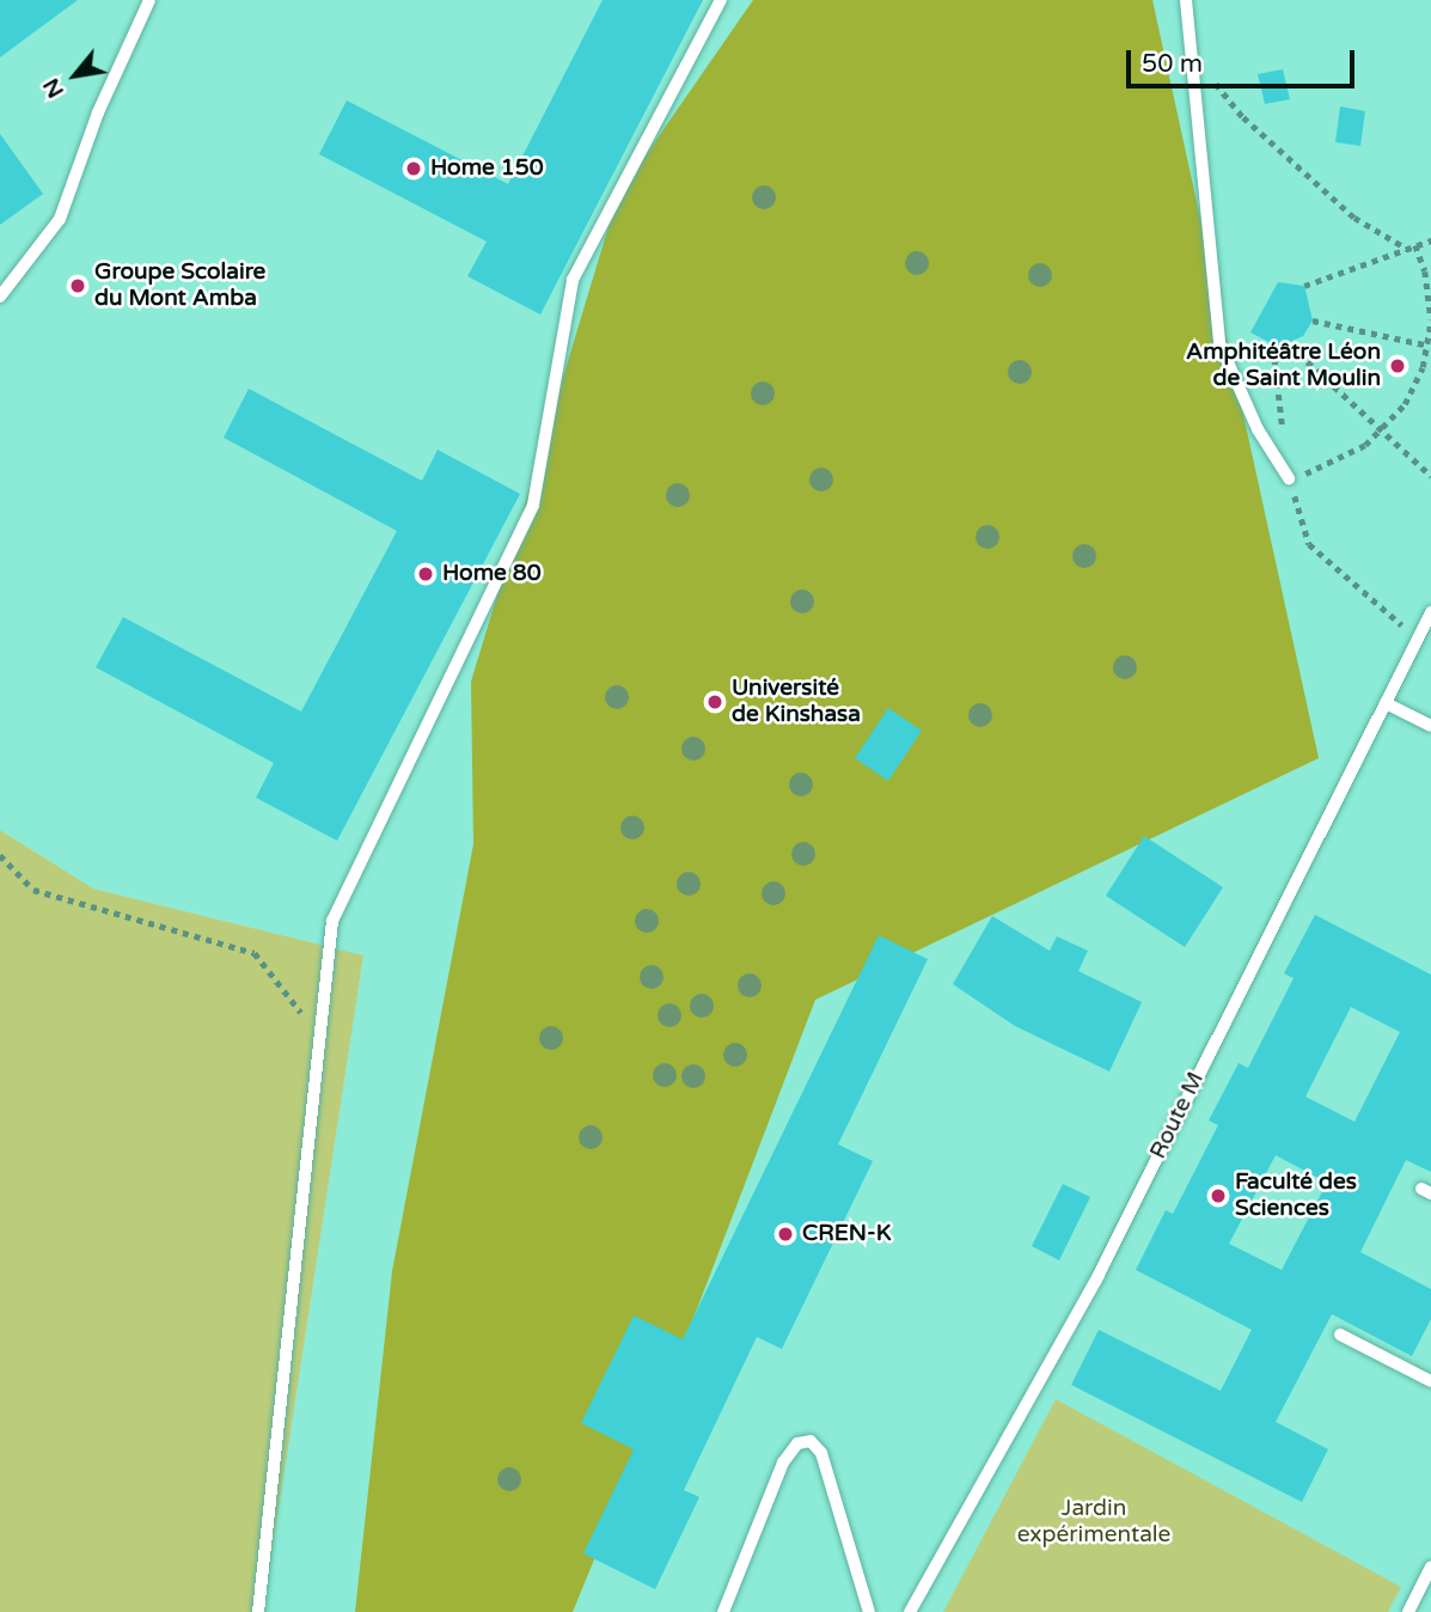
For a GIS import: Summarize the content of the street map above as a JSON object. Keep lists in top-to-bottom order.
{
  "streets": {
    "lane": ["Route M"]
  },
  "parks": ["Jardin expérimentale"],
  "places": [
    "Home 150",
    "Groupe Scolaire du Mont Amba",
    "Amphitéâtre Léon de Saint Moulin",
    "Home 80",
    "Université de Kinshasa",
    "Faculté des Sciences",
    "CREN-K"
  ],
  "scale_bar": "50 m",
  "north": "bottom left"
}
